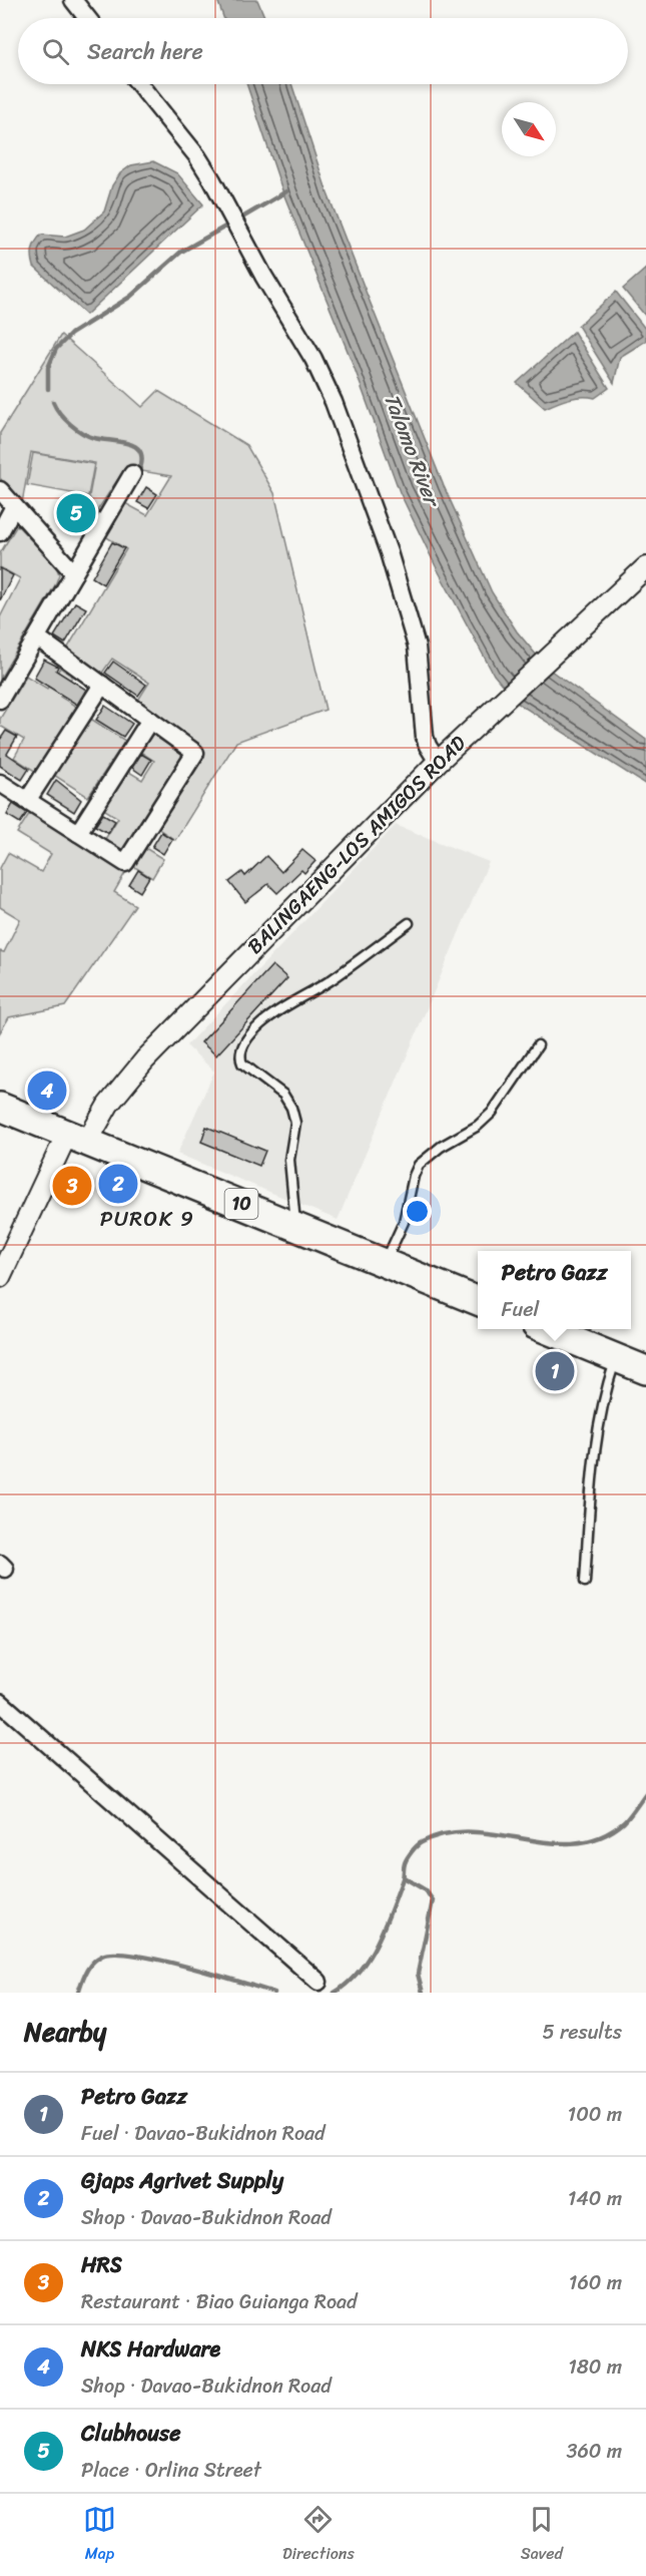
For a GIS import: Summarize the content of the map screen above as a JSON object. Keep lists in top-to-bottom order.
{
  "streets": {
    "highway": ["10"],
    "street": ["BALINGAENG-LOS AMIGOS ROAD"]
  },
  "crossings": [
    ["BALINGAENG-LOS AMIGOS ROAD", "10"]
  ],
  "districts": ["PUROK 9"],
  "water": ["Talomo River"],
  "north": "bottom right",
  "page": {
    "search": "Search here",
    "pins": [
      "5",
      "4",
      "2",
      "3",
      "1"
    ],
    "popup": ["Petro Gazz", "Fuel"],
    "heading": ["Nearby", "5 results"],
    "list": [
      {
        "mark": "1",
        "name": "Petro Gazz",
        "note": "Fuel · Davao-Bukidnon Road",
        "value": "100 m"
      },
      {
        "mark": "2",
        "name": "Gjaps Agrivet Supply",
        "note": "Shop · Davao-Bukidnon Road",
        "value": "140 m"
      },
      {
        "mark": "3",
        "name": "HRS",
        "note": "Restaurant · Biao Guianga Road",
        "value": "160 m"
      },
      {
        "mark": "4",
        "name": "NKS Hardware",
        "note": "Shop · Davao-Bukidnon Road",
        "value": "180 m"
      },
      {
        "mark": "5",
        "name": "Clubhouse",
        "note": "Place · Orlina Street",
        "value": "360 m"
      }
    ],
    "nav": ["Map", "Directions", "Saved"]
  }
}
